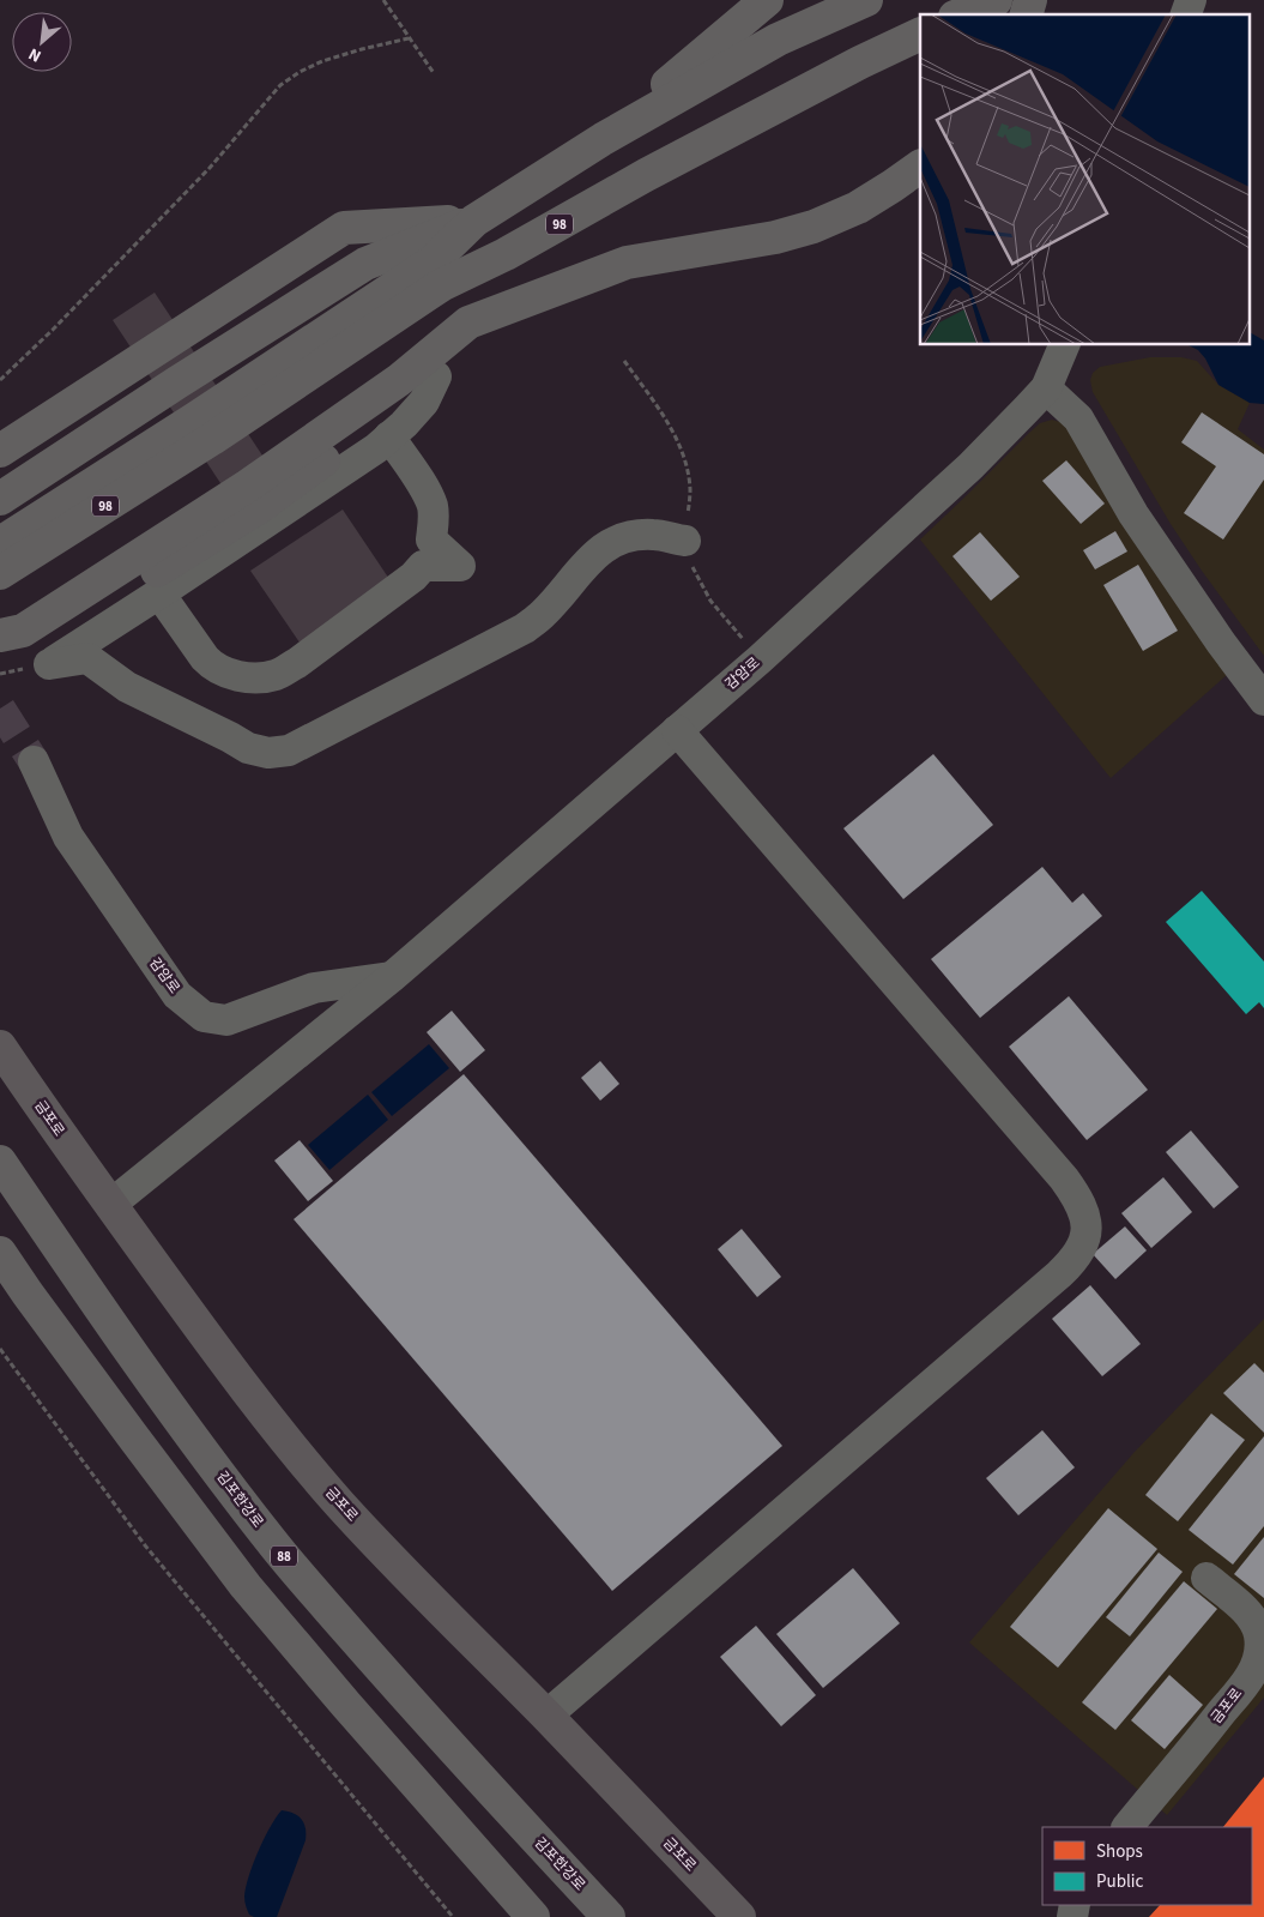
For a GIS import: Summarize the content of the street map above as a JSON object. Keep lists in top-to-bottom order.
{
  "streets": {
    "highway": ["98", "김포한강로", "88"],
    "main road": ["금포로"],
    "street": ["감암로"]
  },
  "crossings": [
    ["감암로", "금포로"]
  ],
  "legend": ["Shops", "Public"],
  "north": "bottom left"
}
